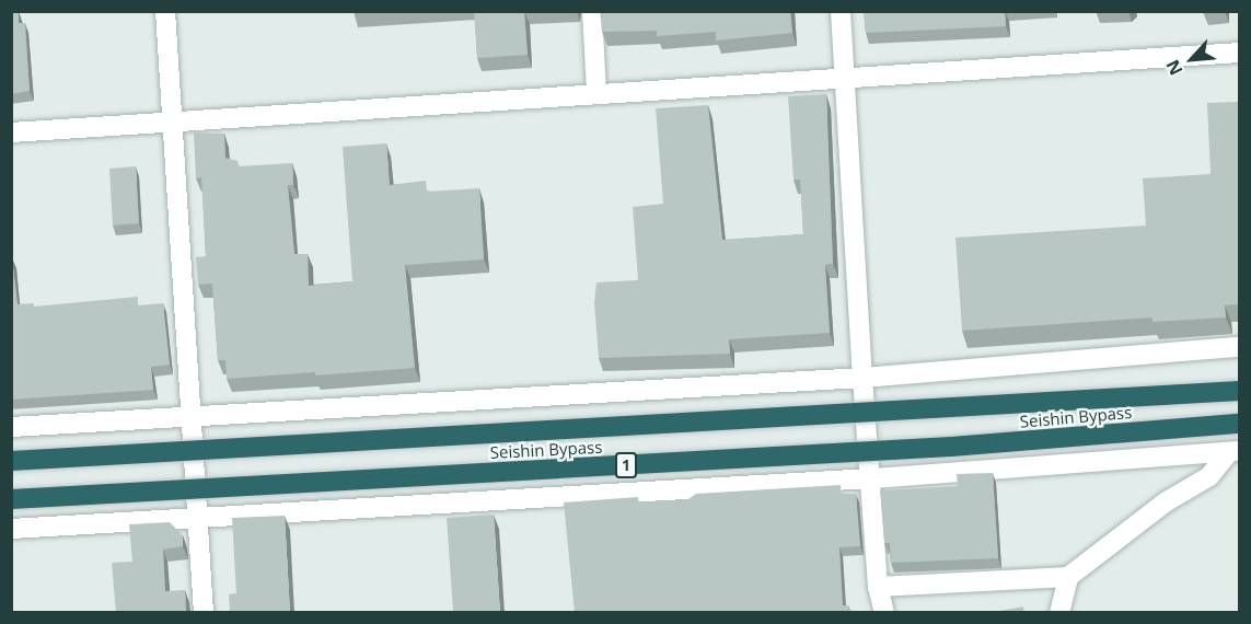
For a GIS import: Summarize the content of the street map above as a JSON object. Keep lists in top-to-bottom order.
{
  "streets": {
    "highway": ["Seishin Bypass", "1"]
  },
  "north": "bottom left"
}
